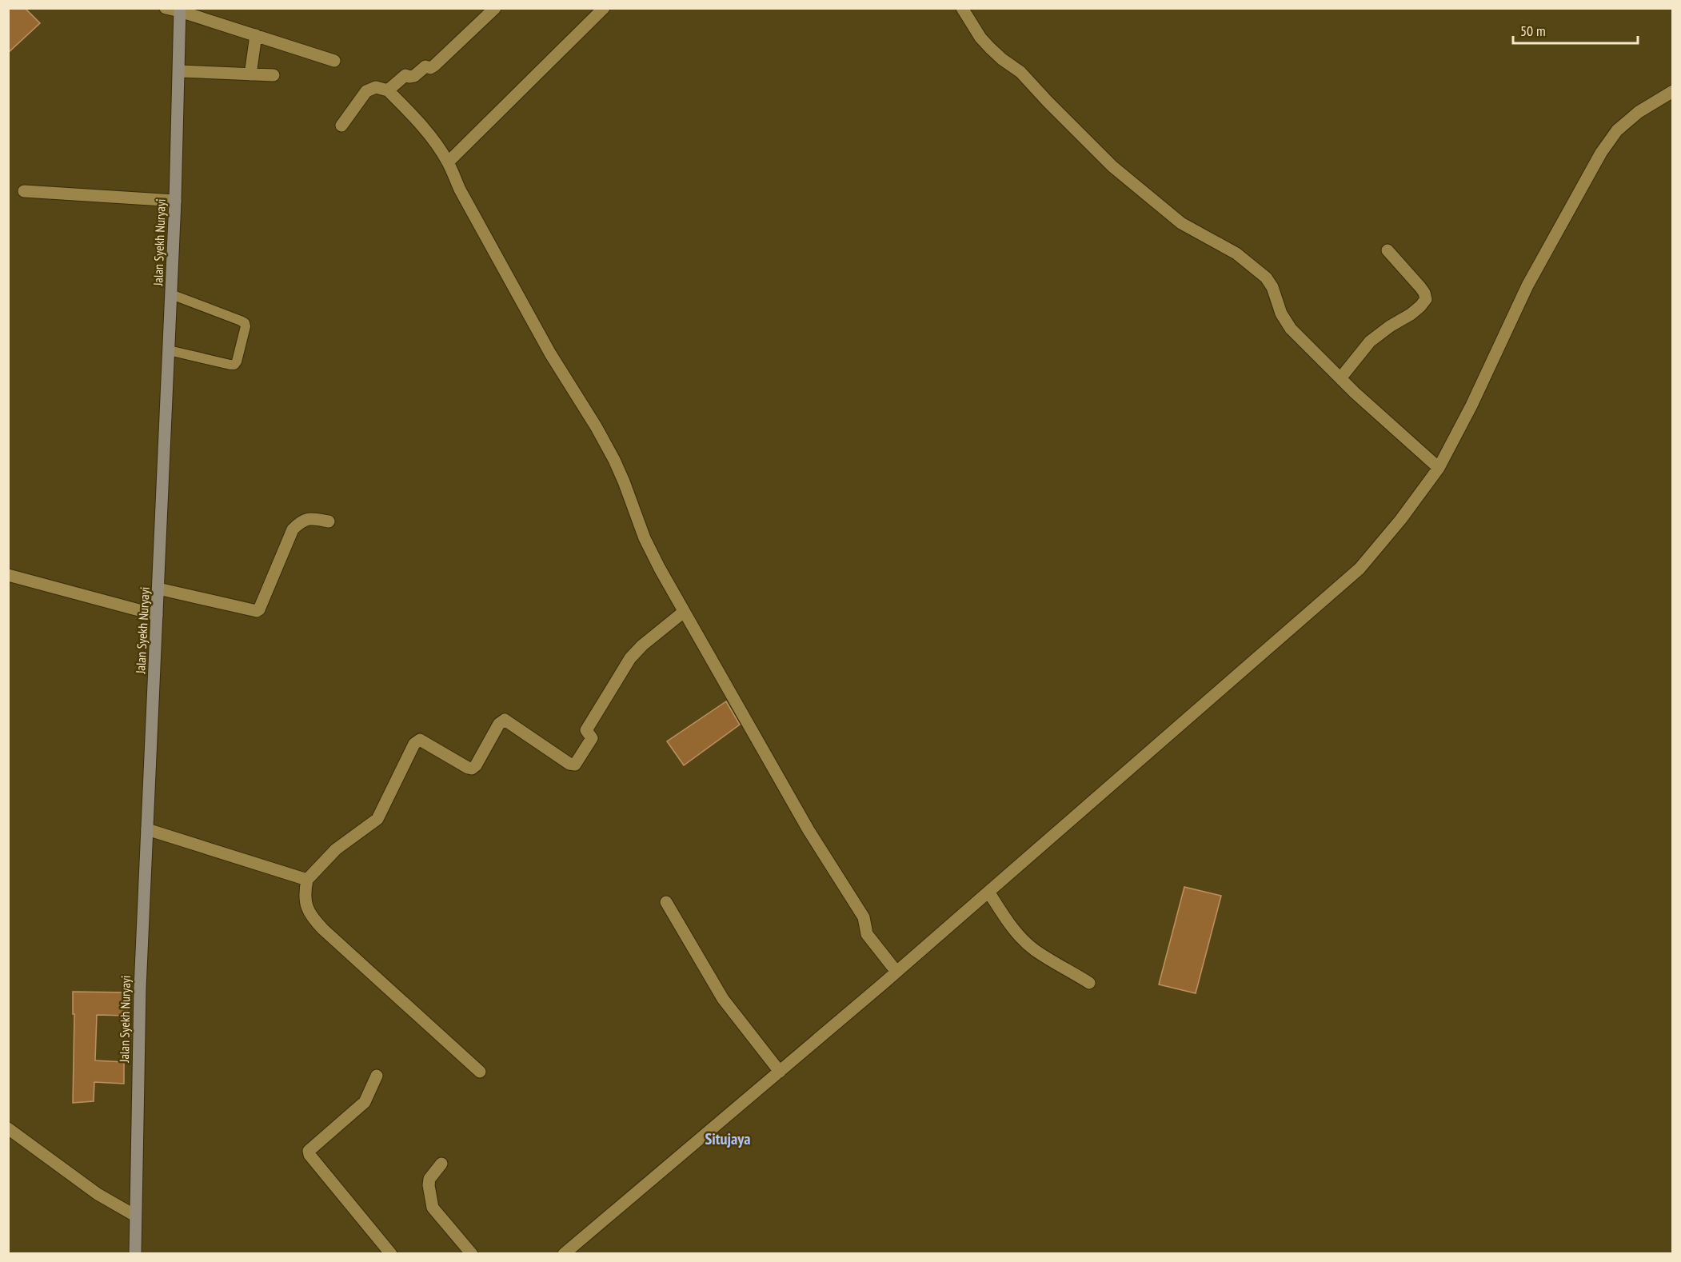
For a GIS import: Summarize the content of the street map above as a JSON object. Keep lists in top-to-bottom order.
{
  "streets": {
    "main road": ["Jalan Syekh Nuryayi"]
  },
  "districts": ["Situjaya"],
  "scale_bar": "50 m"
}
